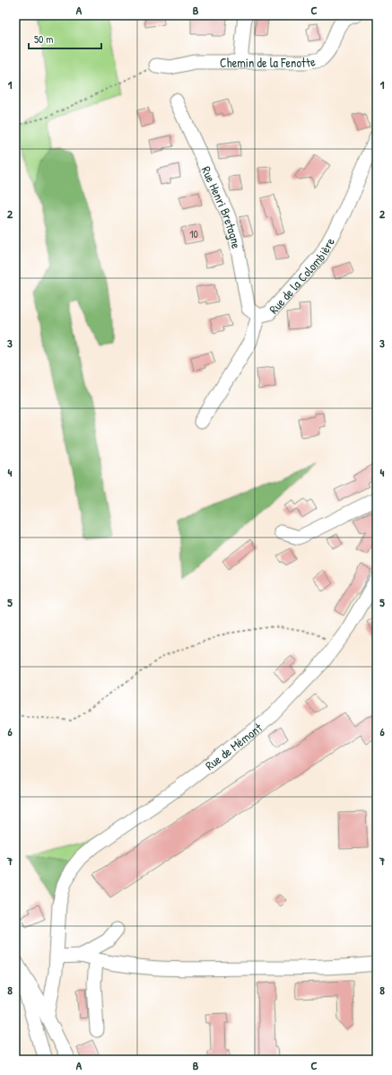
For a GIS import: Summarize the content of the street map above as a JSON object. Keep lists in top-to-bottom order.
{
  "streets": {
    "street": [
      "Chemin de la Fenotte",
      "Rue Henri Bretagne",
      "Rue de la Colombière",
      "Rue de Mémont"
    ]
  },
  "crossings": [
    ["Rue Henri Bretagne", "Rue de la Colombière"]
  ],
  "house_numbers": ["10"],
  "scale_bar": "50 m",
  "grid": {
    "columns": ["A", "B", "C"],
    "rows": [
      "1",
      "2",
      "3",
      "4",
      "5",
      "6",
      "7",
      "8"
    ]
  }
}
